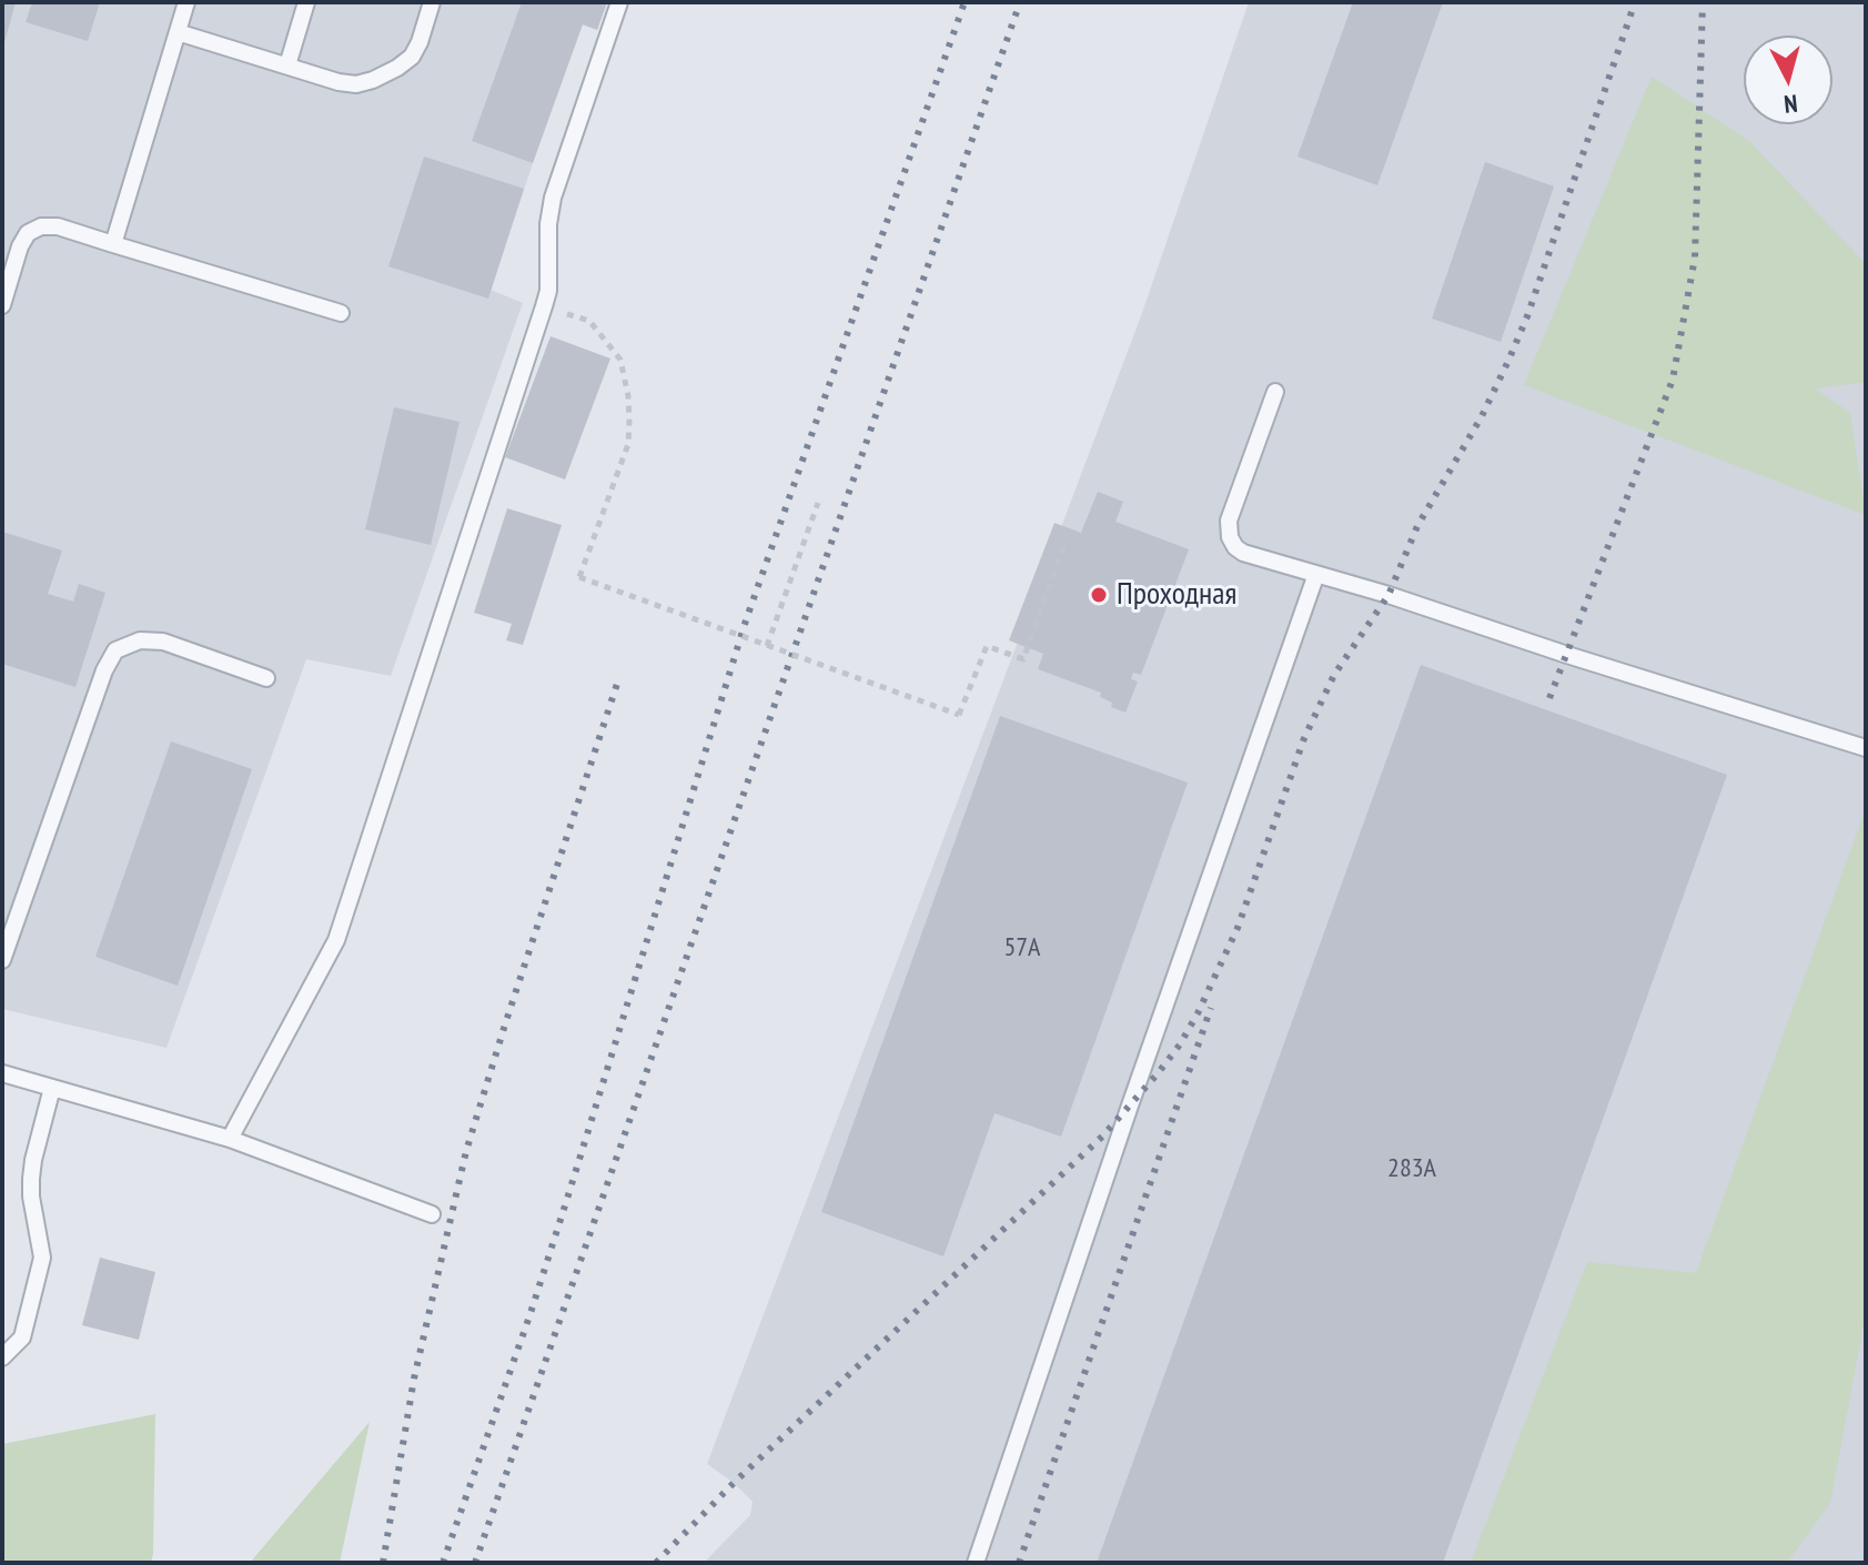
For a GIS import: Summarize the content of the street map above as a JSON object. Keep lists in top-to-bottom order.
{
  "places": ["Проходная"],
  "house_numbers": ["57А", "283А"],
  "north": "bottom"
}
